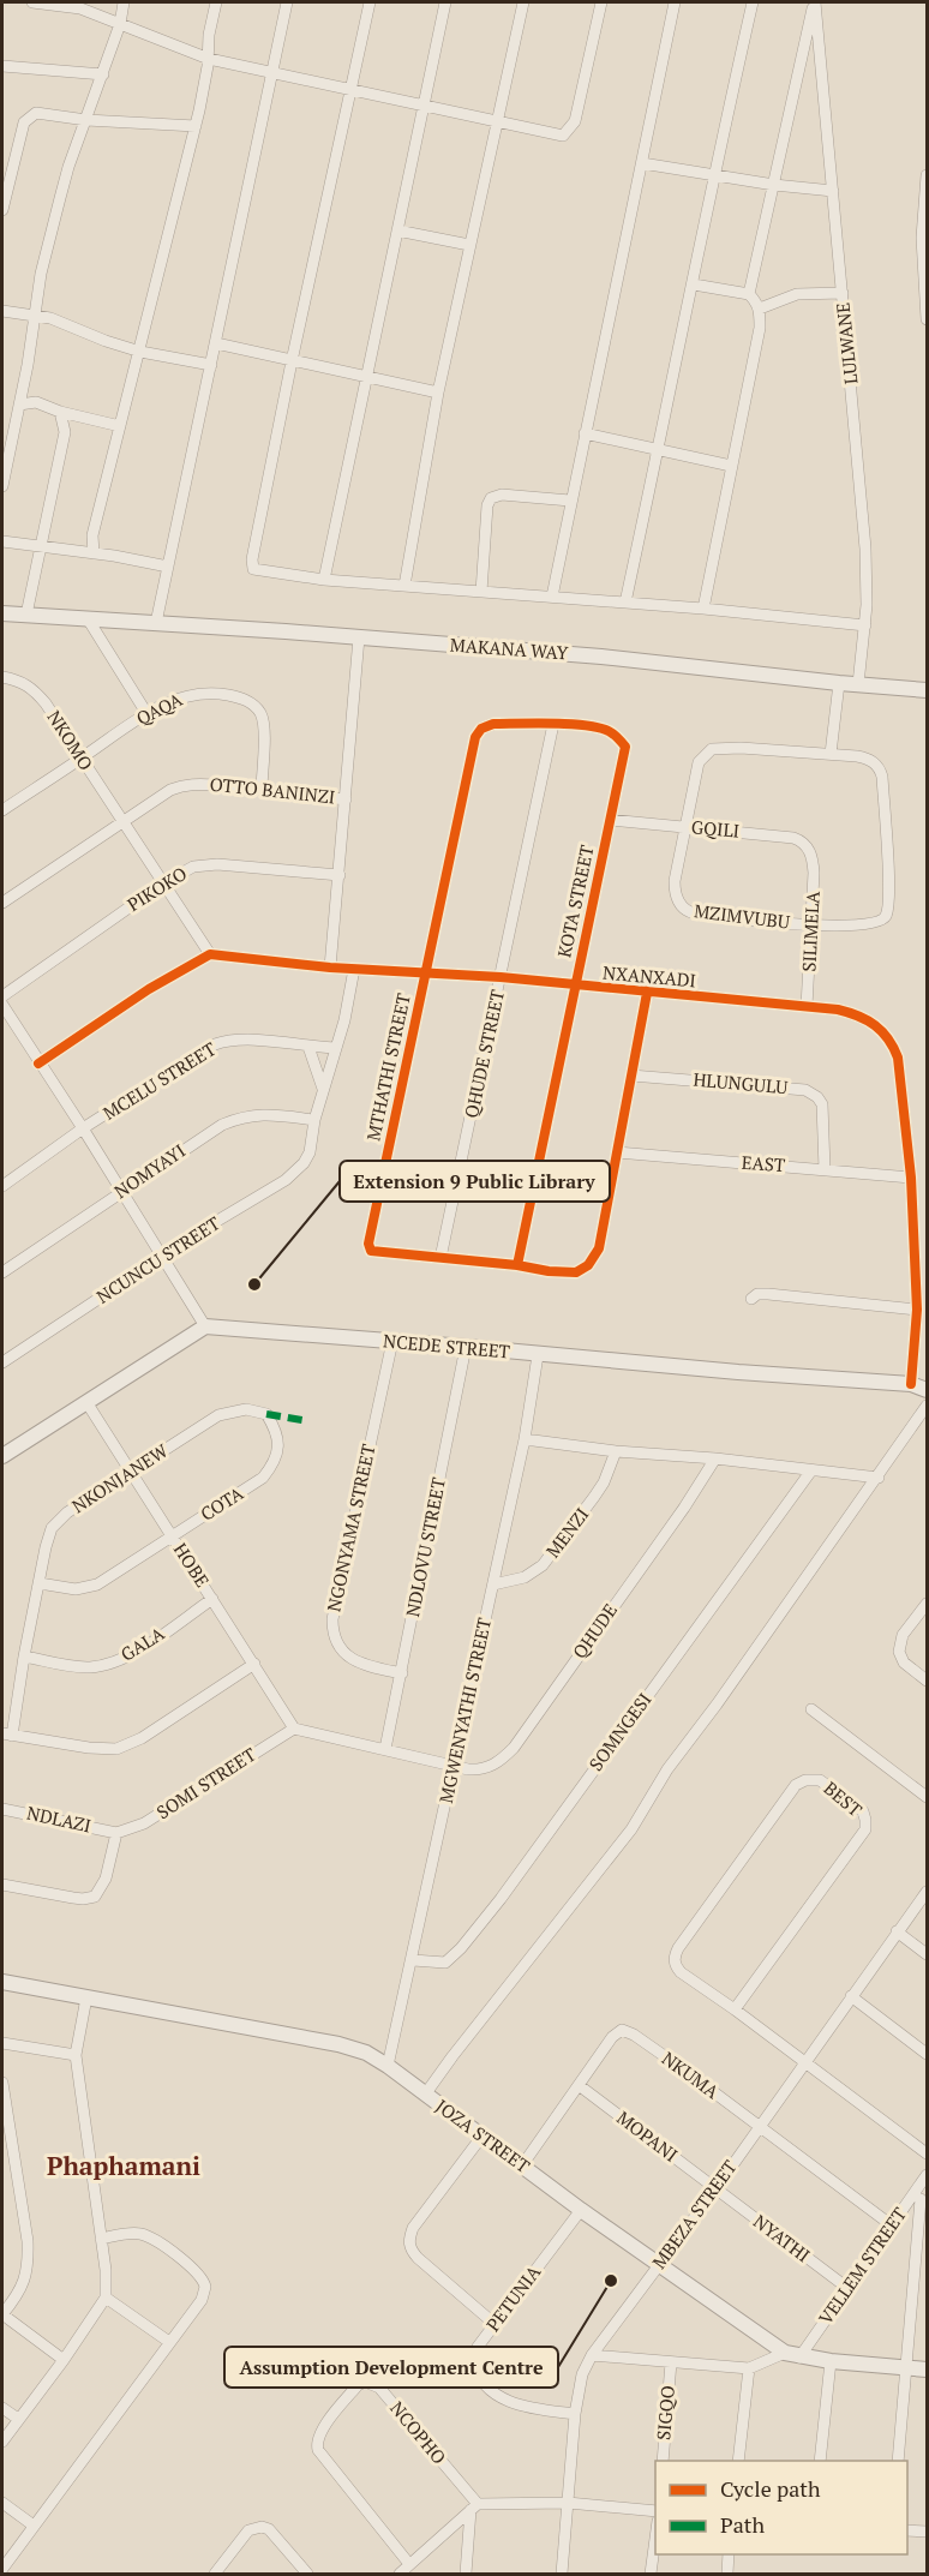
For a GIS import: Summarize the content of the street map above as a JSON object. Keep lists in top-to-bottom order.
{
  "streets": {
    "street": [
      "LULWANE",
      "MAKANA WAY",
      "QAQA",
      "NKOMO",
      "OTTO BANINZI",
      "GQILI",
      "PIKOKO",
      "KOTA STREET",
      "MZIMVUBU",
      "SILIMELA",
      "NXANXADI",
      "QHUDE STREET",
      "MTHATHI STREET",
      "MCELU STREET",
      "HLUNGULU",
      "EAST",
      "NOMYAYI",
      "NCUNCU STREET",
      "NCEDE STREET",
      "NKONJANEW",
      "COTA",
      "NGONYAMA STREET",
      "MENZI",
      "NDLOVU STREET",
      "HOBE",
      "QHUDE",
      "GALA",
      "MGWENYATHI STREET",
      "SOMNGESI",
      "SOMI STREET",
      "BEST",
      "NDLAZI",
      "NKUMA",
      "JOZA STREET",
      "MOPANI",
      "MBEZA STREET",
      "NYATHI",
      "VELLEM STREET",
      "PETUNIA",
      "SIGQO",
      "NCOPHO"
    ]
  },
  "crossings": [
    ["LULWANE", "MAKANA WAY"],
    ["QAQA", "NKOMO"],
    ["QAQA", "OTTO BANINZI"],
    ["NKOMO", "OTTO BANINZI"],
    ["NKOMO", "PIKOKO"],
    ["NKOMO", "NXANXADI"],
    ["GQILI", "KOTA STREET"],
    ["GQILI", "MZIMVUBU"],
    ["GQILI", "SILIMELA"],
    ["KOTA STREET", "NXANXADI"],
    ["KOTA STREET", "QHUDE STREET"],
    ["KOTA STREET", "MTHATHI STREET"],
    ["MZIMVUBU", "SILIMELA"],
    ["SILIMELA", "NXANXADI"],
    ["NXANXADI", "QHUDE STREET"],
    ["NXANXADI", "MTHATHI STREET"],
    ["NXANXADI", "EAST"],
    ["NXANXADI", "NCEDE STREET"],
    ["QHUDE STREET", "MTHATHI STREET"],
    ["MTHATHI STREET", "HLUNGULU"],
    ["MTHATHI STREET", "EAST"],
    ["HLUNGULU", "EAST"],
    ["NOMYAYI", "NCUNCU STREET"],
    ["NCEDE STREET", "NGONYAMA STREET"],
    ["NCEDE STREET", "NDLOVU STREET"],
    ["NCEDE STREET", "MGWENYATHI STREET"],
    ["NKONJANEW", "COTA"],
    ["NKONJANEW", "HOBE"],
    ["NKONJANEW", "GALA"],
    ["COTA", "HOBE"],
    ["NGONYAMA STREET", "NDLOVU STREET"],
    ["MENZI", "MGWENYATHI STREET"],
    ["HOBE", "GALA"],
    ["HOBE", "SOMI STREET"],
    ["QHUDE", "MGWENYATHI STREET"],
    ["MGWENYATHI STREET", "SOMNGESI"],
    ["MGWENYATHI STREET", "JOZA STREET"],
    ["SOMI STREET", "NDLAZI"],
    ["BEST", "MBEZA STREET"],
    ["NKUMA", "JOZA STREET"],
    ["NKUMA", "MOPANI"],
    ["NKUMA", "MBEZA STREET"],
    ["NKUMA", "VELLEM STREET"],
    ["JOZA STREET", "MBEZA STREET"],
    ["JOZA STREET", "VELLEM STREET"],
    ["JOZA STREET", "PETUNIA"],
    ["MOPANI", "MBEZA STREET"],
    ["MOPANI", "NYATHI"],
    ["MBEZA STREET", "NYATHI"],
    ["MBEZA STREET", "PETUNIA"],
    ["NYATHI", "VELLEM STREET"]
  ],
  "districts": ["Phaphamani"],
  "places": ["Extension 9 Public Library", "Assumption Development Centre"],
  "legend": ["Cycle path", "Path"]
}
